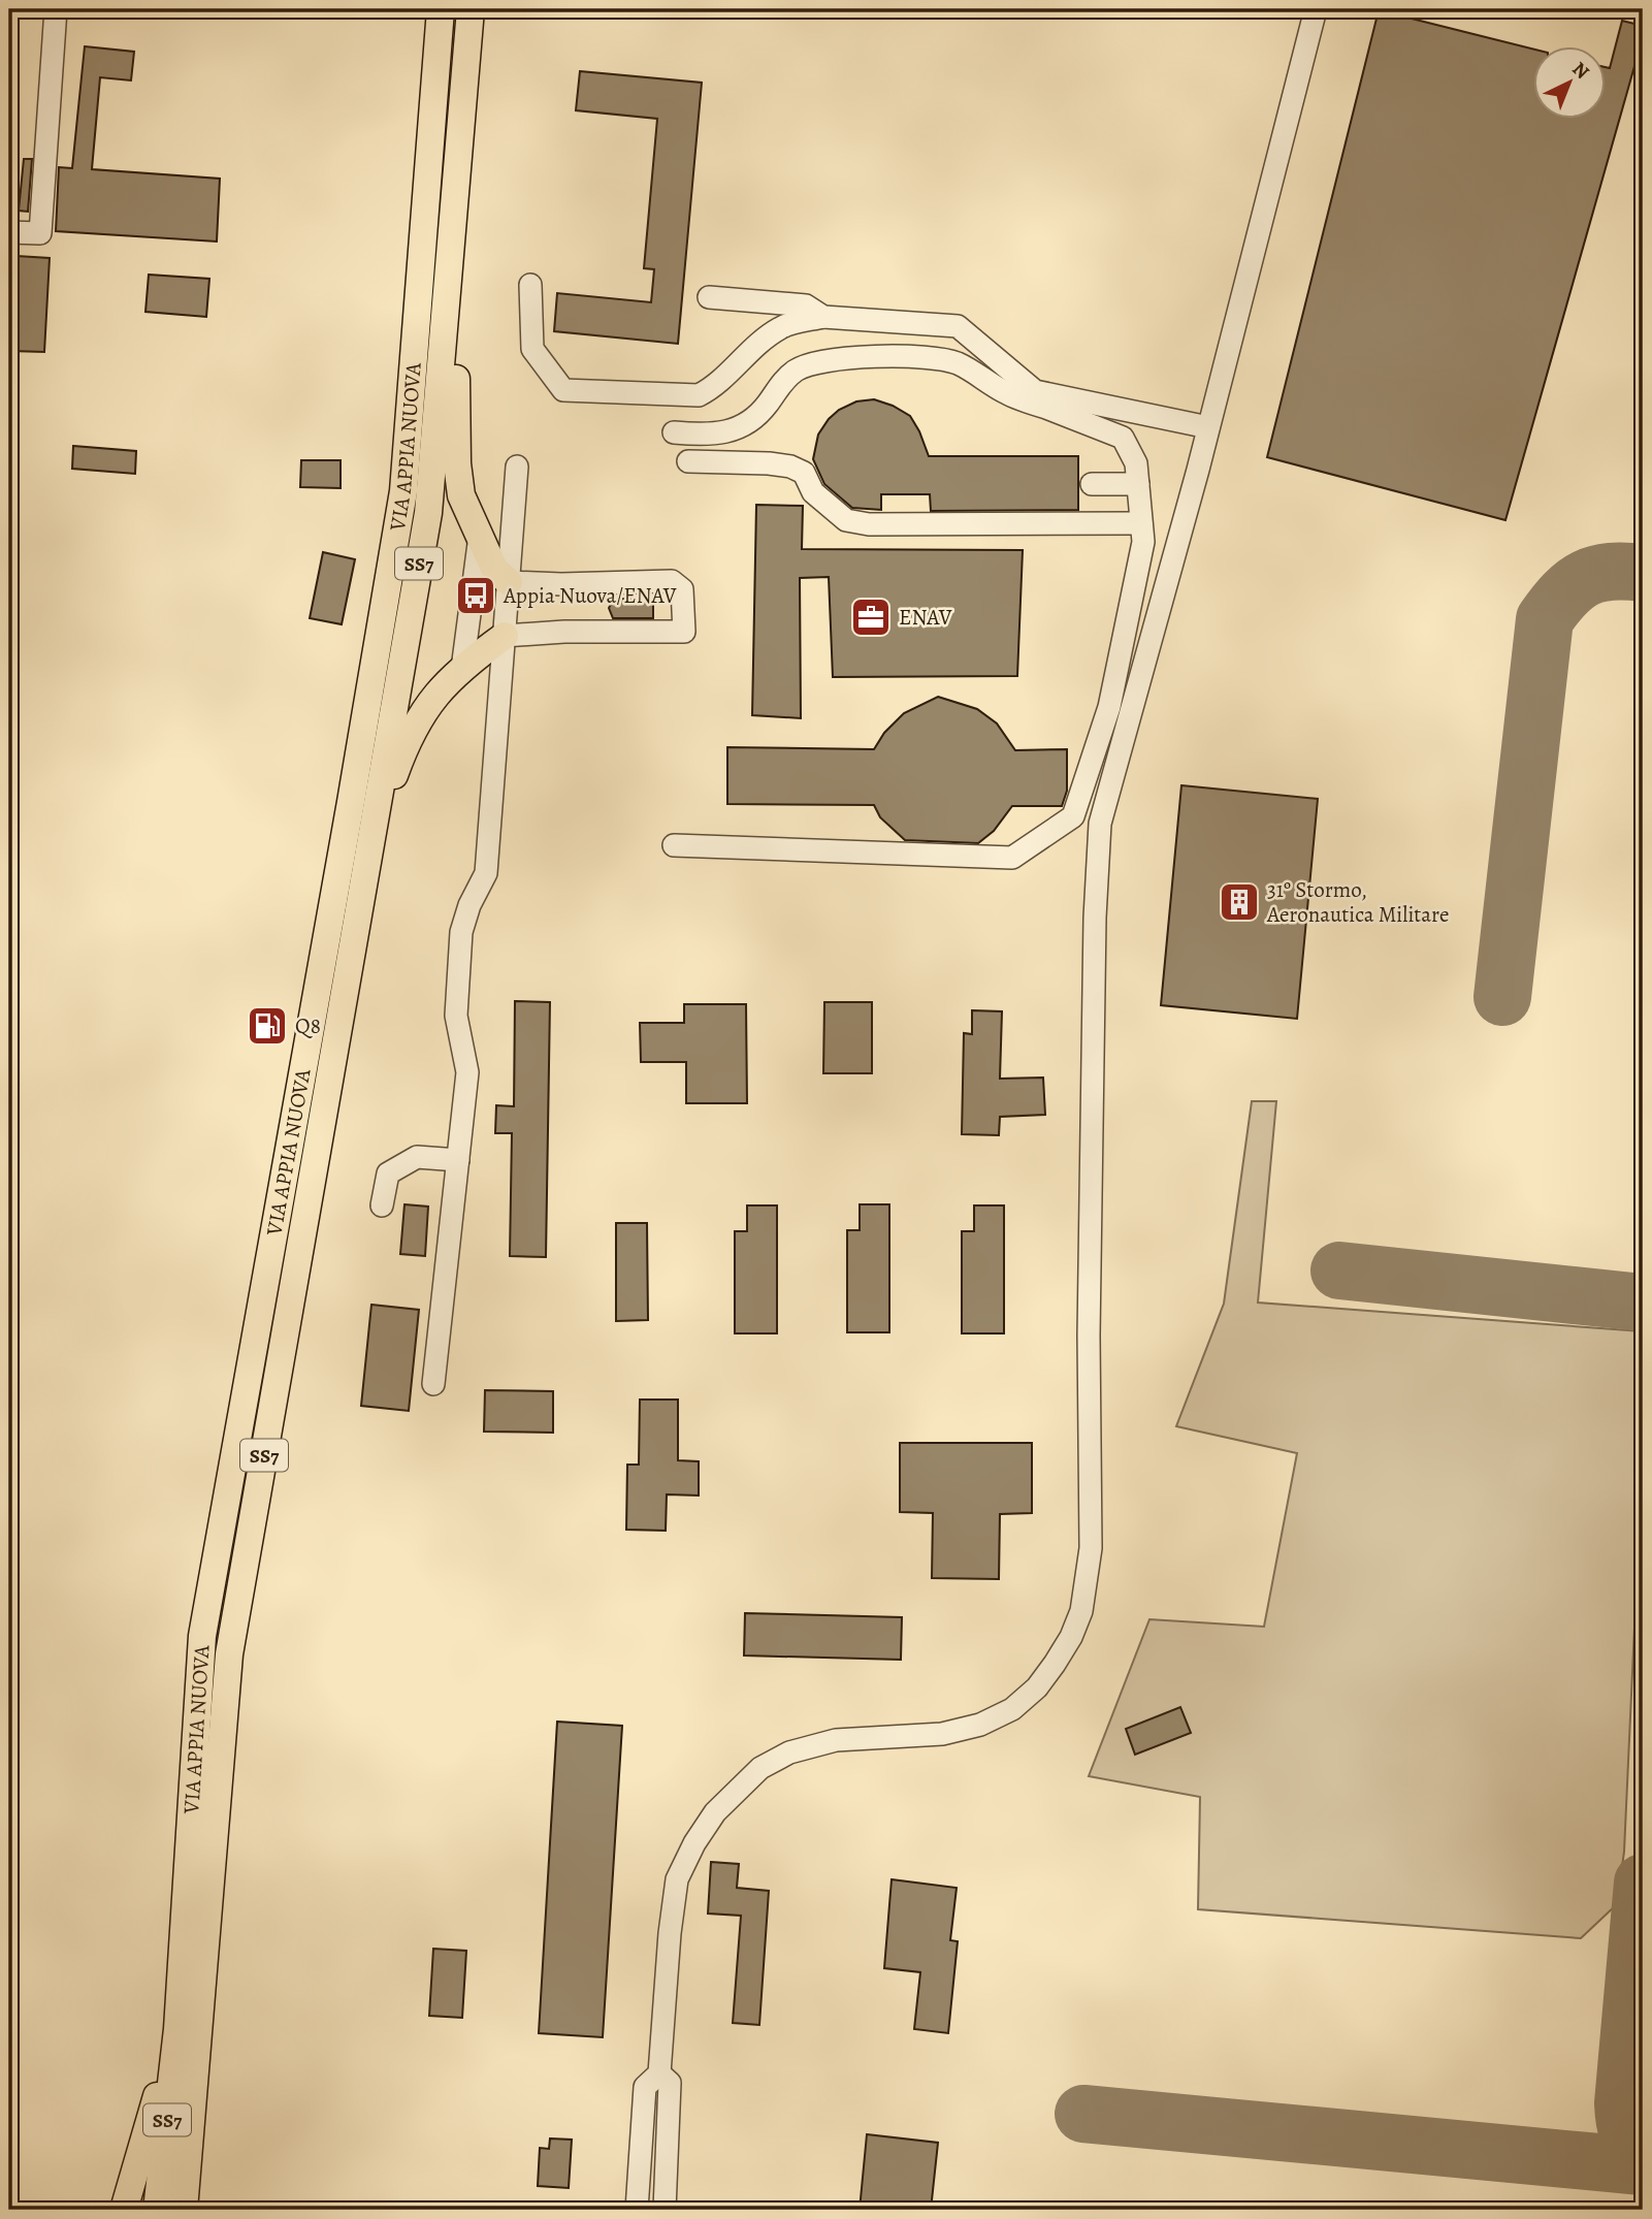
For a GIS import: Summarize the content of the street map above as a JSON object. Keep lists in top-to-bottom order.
{
  "streets": {
    "main road": ["VIA APPIA NUOVA", "SS7"]
  },
  "places": {
    "bus stop": ["Appia Nuova/ENAV"],
    "office": ["ENAV"],
    "building": ["31º Stormo, Aeronautica Militare"],
    "fuel station": ["Q8"]
  },
  "north": "top right"
}
